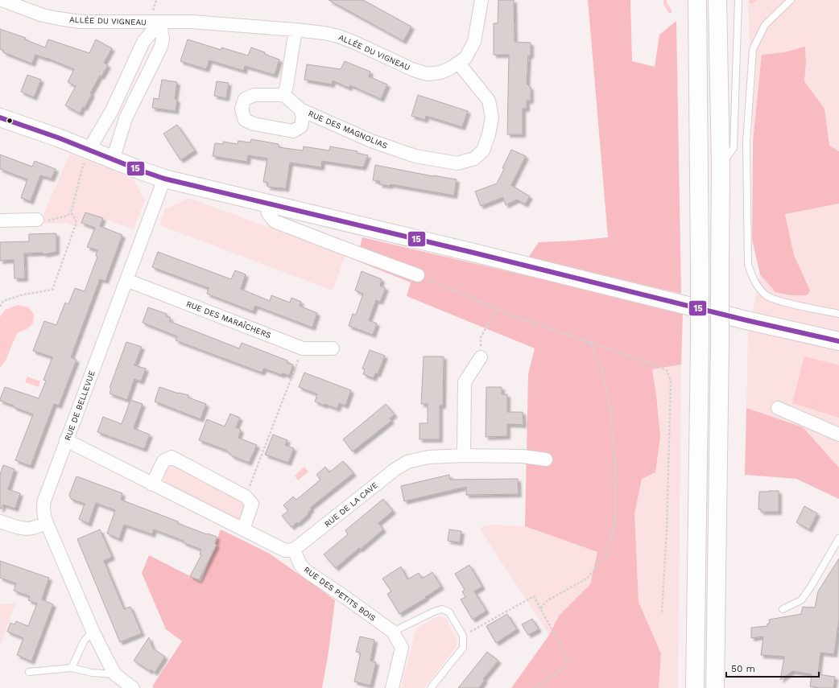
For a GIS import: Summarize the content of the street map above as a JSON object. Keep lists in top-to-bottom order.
{
  "streets": {
    "street": [
      "ALLÉE DU VIGNEAU",
      "RUE DES MAGNOLIAS",
      "RUE DES MARAÎCHERS",
      "RUE DE BELLEVUE",
      "RUE DE LA CAVE",
      "RUE DES PETITS BOIS"
    ]
  },
  "crossings": [
    ["ALLÉE DU VIGNEAU", "RUE DES MAGNOLIAS"],
    ["RUE DES MARAÎCHERS", "RUE DE BELLEVUE"],
    ["RUE DE LA CAVE", "RUE DES PETITS BOIS"]
  ],
  "lines": ["transit line 15"],
  "scale_bar": "50 m"
}
